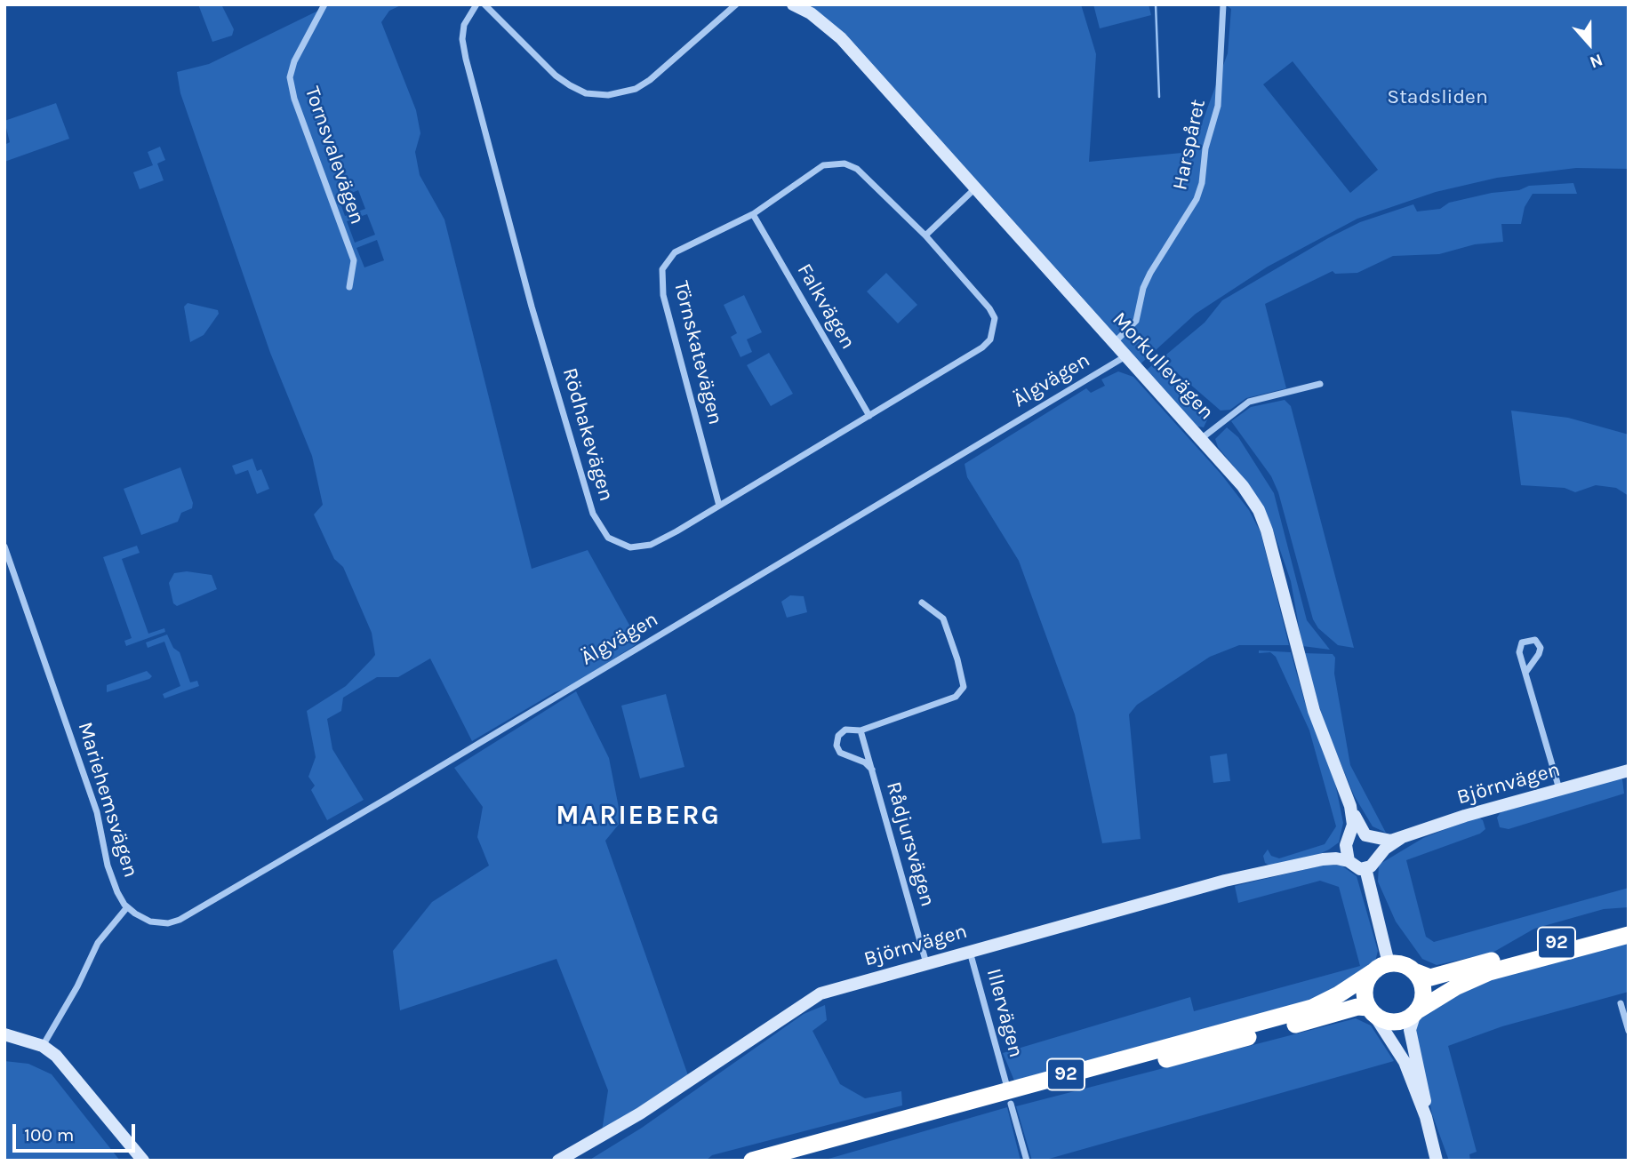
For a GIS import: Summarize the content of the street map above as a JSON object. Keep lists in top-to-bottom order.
{
  "streets": {
    "highway": ["92"],
    "street": [
      "Harspåret",
      "Tornsvalevägen",
      "Falkvägen",
      "Törnskatevägen",
      "Morkullevägen",
      "Älgvägen",
      "Rödhakevägen",
      "Björnvägen",
      "Mariehemsvägen",
      "Rådjursvägen",
      "Illervägen"
    ]
  },
  "crossings": [
    ["Harspåret", "Morkullevägen"],
    ["Falkvägen", "Törnskatevägen"],
    ["Falkvägen", "Rödhakevägen"],
    ["Törnskatevägen", "Rödhakevägen"],
    ["Morkullevägen", "Älgvägen"],
    ["Morkullevägen", "Björnvägen"],
    ["Älgvägen", "Mariehemsvägen"],
    ["Björnvägen", "Rådjursvägen"],
    ["Björnvägen", "Illervägen"]
  ],
  "districts": ["MARIEBERG"],
  "parks": ["Stadsliden"],
  "scale_bar": "100 m",
  "north": "bottom"
}
